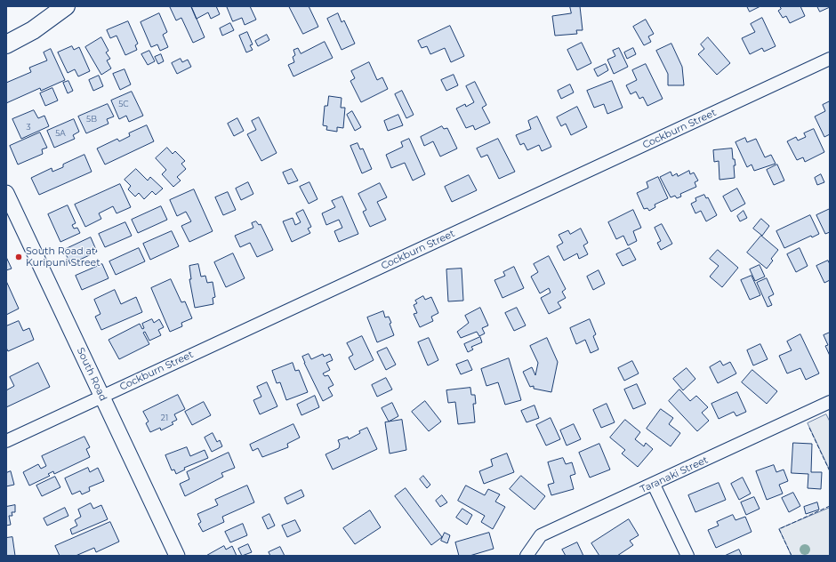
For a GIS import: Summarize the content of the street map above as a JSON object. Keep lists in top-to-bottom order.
{
  "streets": {
    "street": ["Cockburn Street", "South Road", "Taranaki Street"]
  },
  "crossings": [
    ["Cockburn Street", "South Road"]
  ],
  "places": ["South Road at Kuripuni Street"],
  "house_numbers": [
    "5C",
    "5B",
    "3",
    "5A",
    "21"
  ]
}
